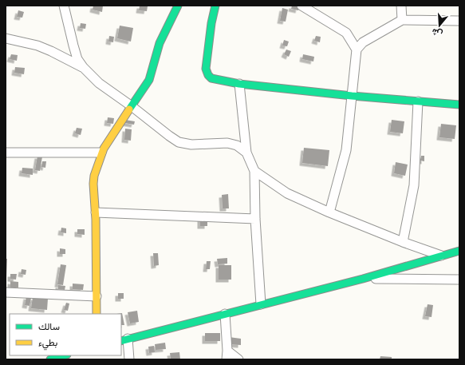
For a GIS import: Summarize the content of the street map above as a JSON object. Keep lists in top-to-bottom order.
{
  "legend": ["سالك", "بطيء"],
  "north": "bottom"
}
